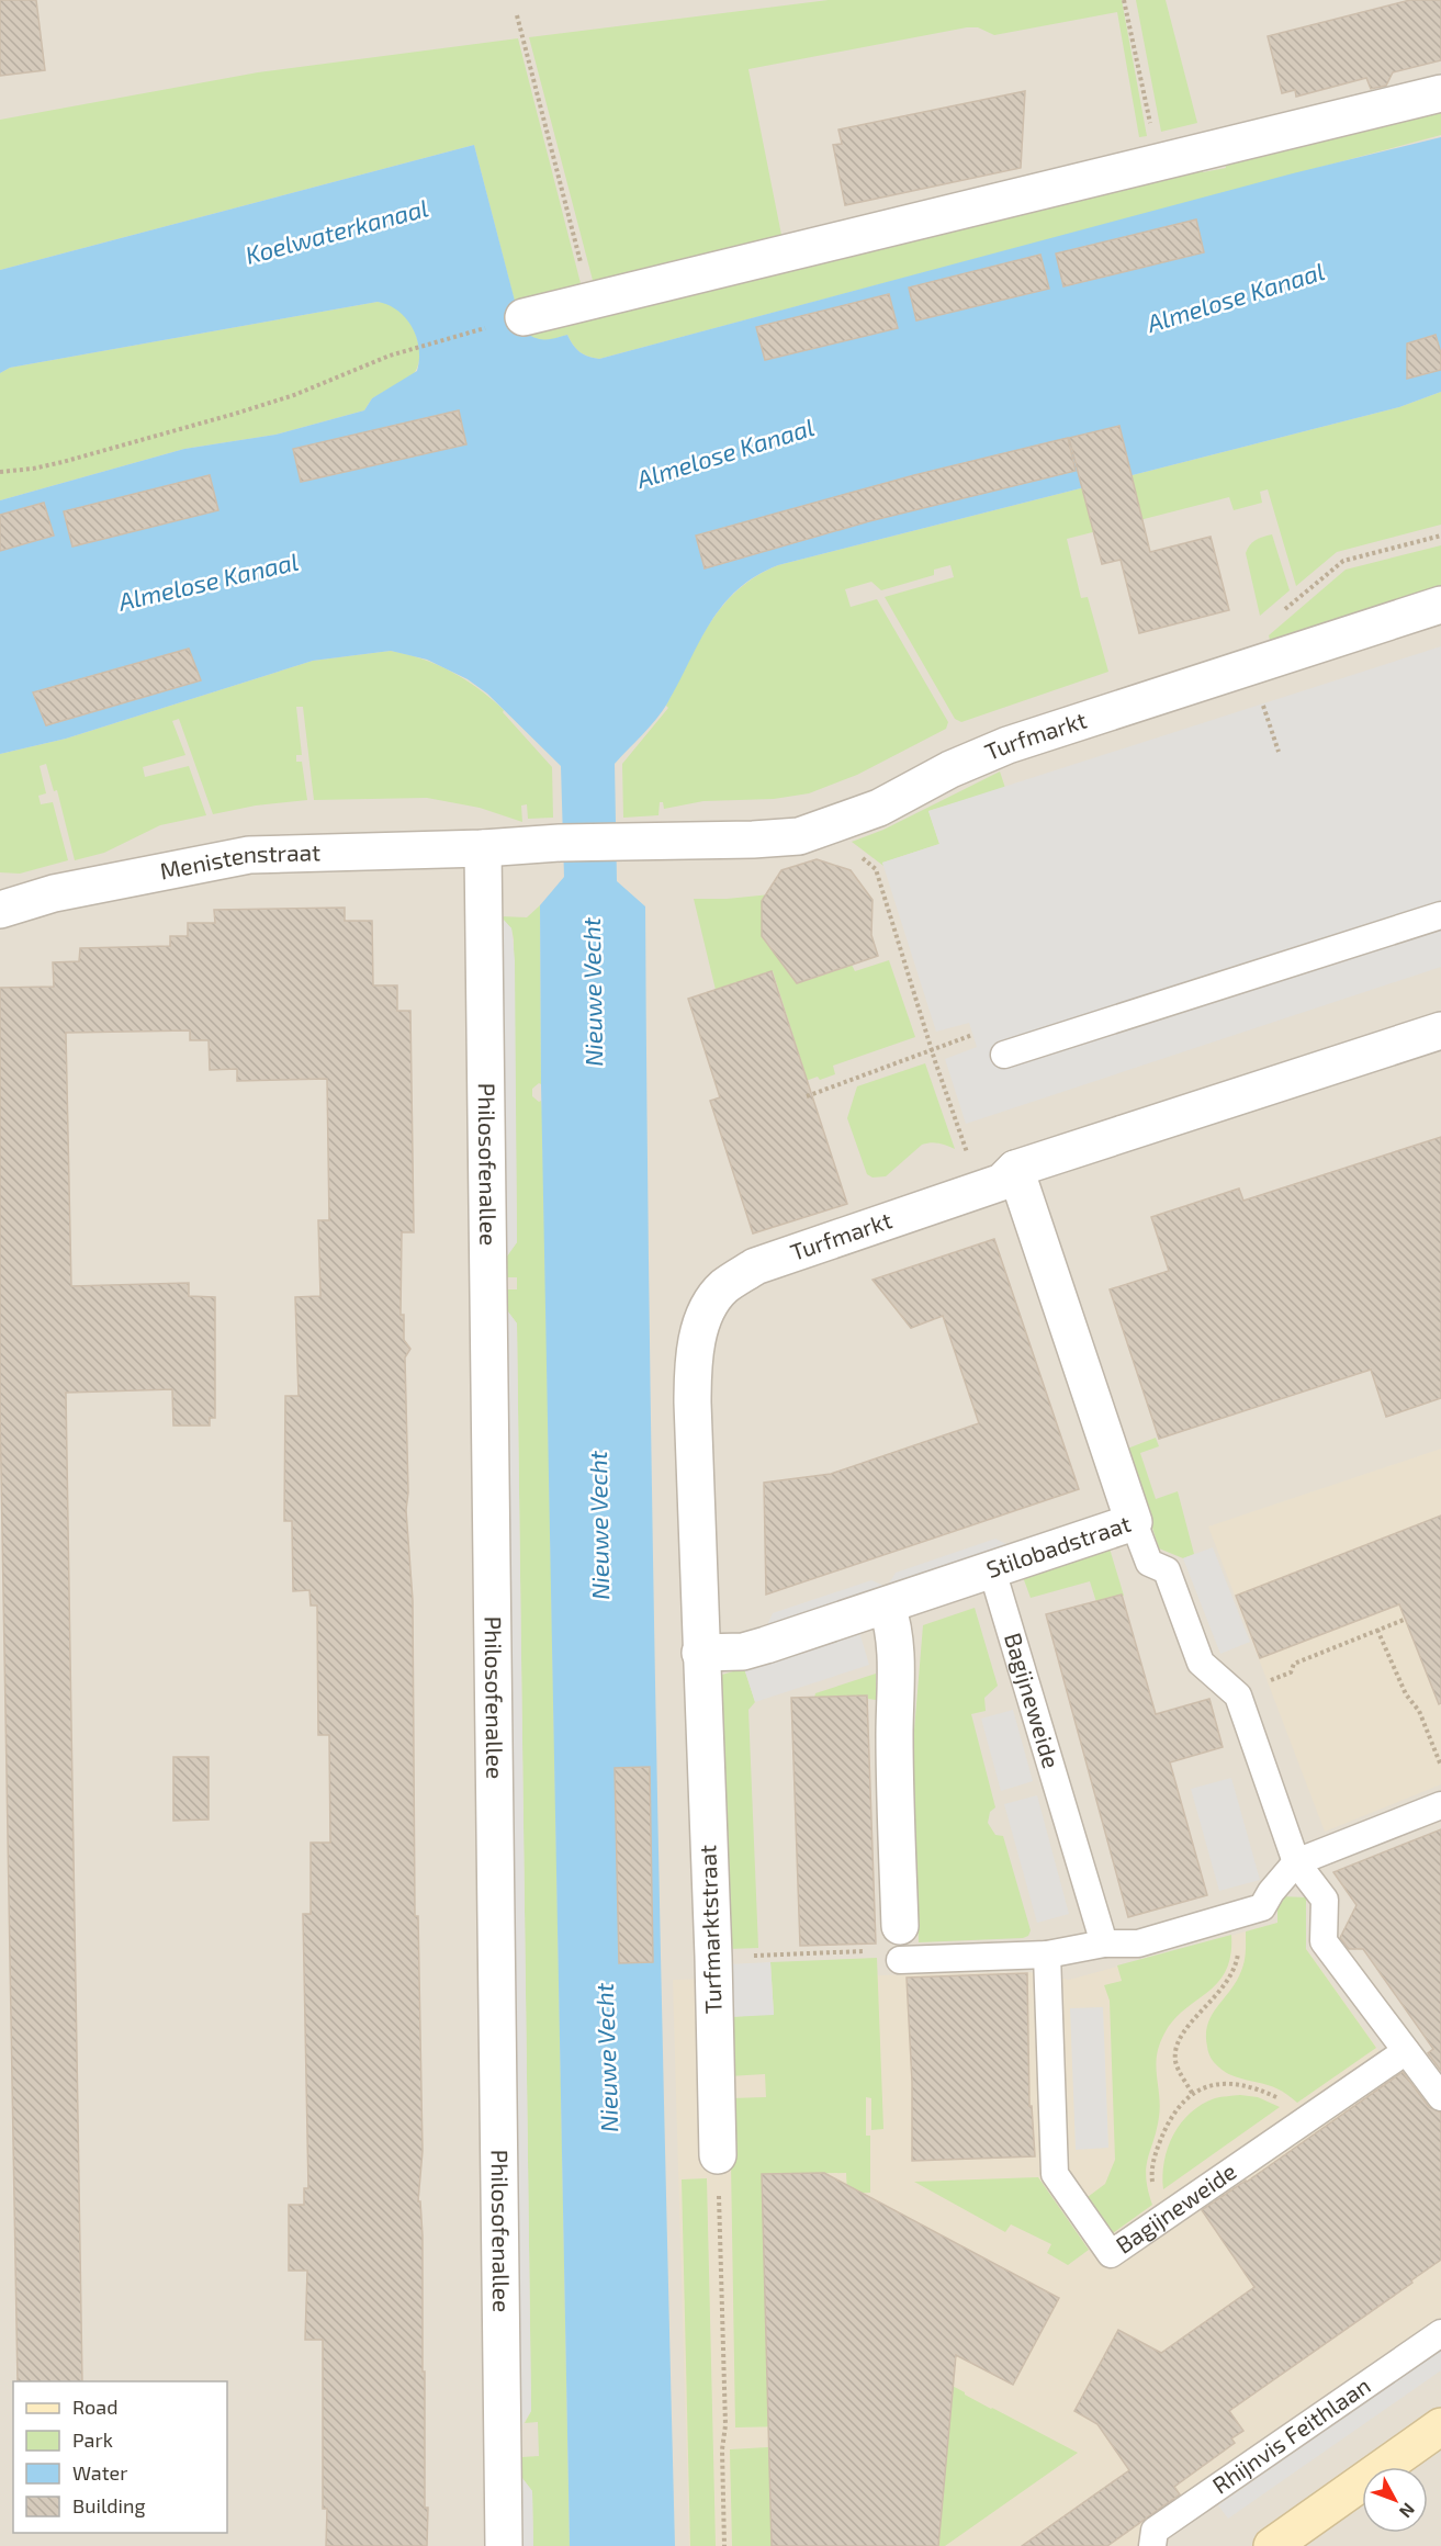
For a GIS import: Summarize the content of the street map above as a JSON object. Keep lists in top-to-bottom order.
{
  "streets": {
    "street": [
      "Turfmarkt",
      "Menistenstraat",
      "Philosofenallee",
      "Stilobadstraat",
      "Turfmarktstraat"
    ],
    "lane": ["Bagijneweide", "Rhijnvis Feithlaan"]
  },
  "crossings": [
    ["Turfmarkt", "Menistenstraat"],
    ["Turfmarkt", "Philosofenallee"],
    ["Turfmarkt", "Stilobadstraat"],
    ["Turfmarkt", "Turfmarktstraat"],
    ["Menistenstraat", "Philosofenallee"],
    ["Stilobadstraat", "Bagijneweide"],
    ["Stilobadstraat", "Turfmarktstraat"]
  ],
  "water": ["Koelwaterkanaal", "Almelose Kanaal", "Nieuwe Vecht"],
  "legend": [
    "Road",
    "Park",
    "Water",
    "Building"
  ],
  "north": "bottom right"
}
